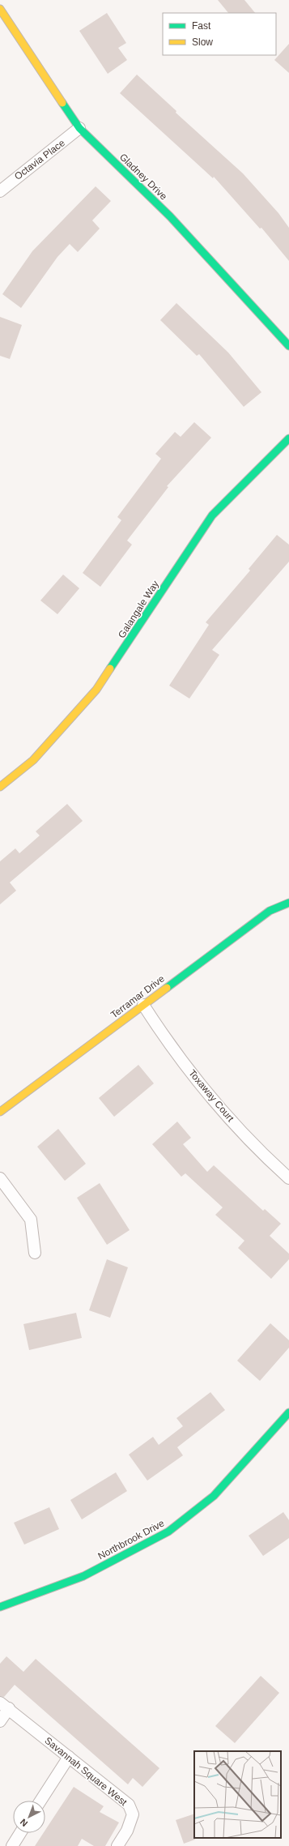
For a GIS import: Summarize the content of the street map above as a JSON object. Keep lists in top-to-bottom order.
{
  "streets": {
    "street": [
      "Octavia Place",
      "Gladney Drive",
      "Galangale Way",
      "Terramar Drive",
      "Toxaway Court",
      "Northbrook Drive",
      "Savannah Square West"
    ]
  },
  "crossings": [
    ["Octavia Place", "Gladney Drive"],
    ["Terramar Drive", "Toxaway Court"]
  ],
  "legend": ["Fast", "Slow"],
  "north": "bottom left"
}
